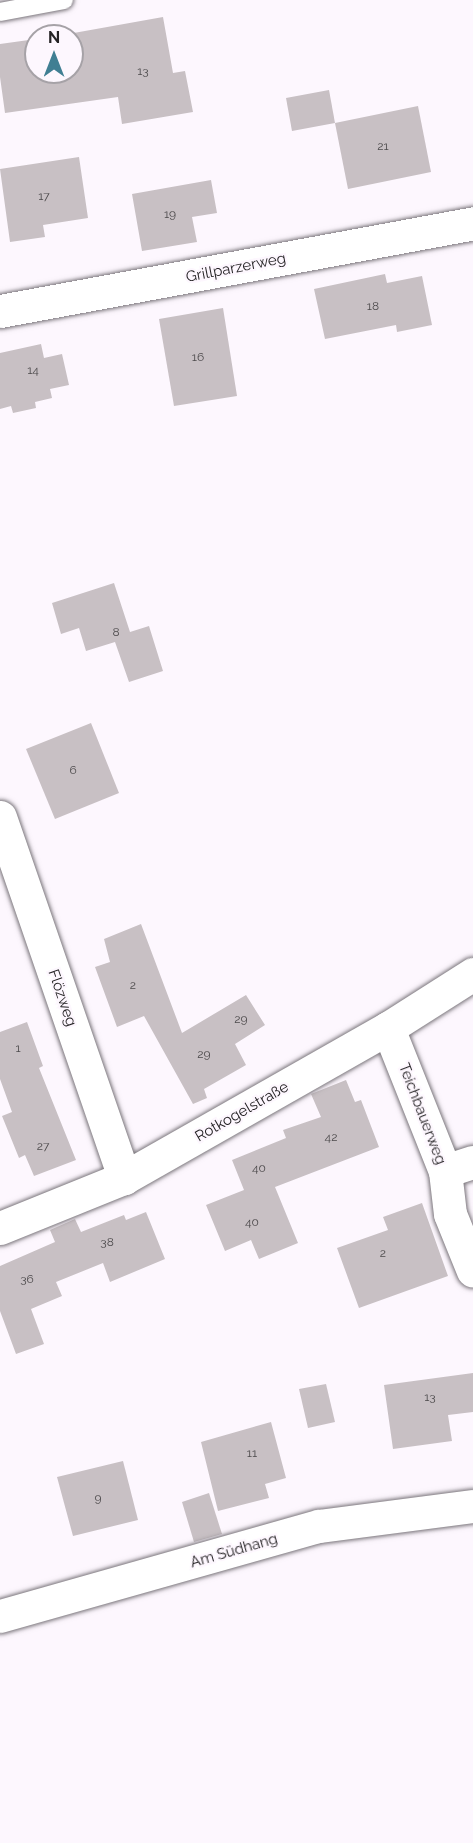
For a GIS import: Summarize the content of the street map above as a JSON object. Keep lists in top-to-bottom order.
{
  "streets": {
    "street": [
      "Grillparzerweg",
      "Flözweg",
      "Rotkogelstraße",
      "Teichbauerweg",
      "Am Südhang"
    ]
  },
  "crossings": [
    ["Flözweg", "Rotkogelstraße"],
    ["Rotkogelstraße", "Teichbauerweg"]
  ],
  "house_numbers": [
    "13",
    "21",
    "17",
    "19",
    "18",
    "16",
    "14",
    "8",
    "6",
    "2",
    "29",
    "1",
    "29",
    "42",
    "27",
    "40",
    "40",
    "38",
    "2",
    "36",
    "13",
    "11",
    "9"
  ],
  "north": "top"
}
